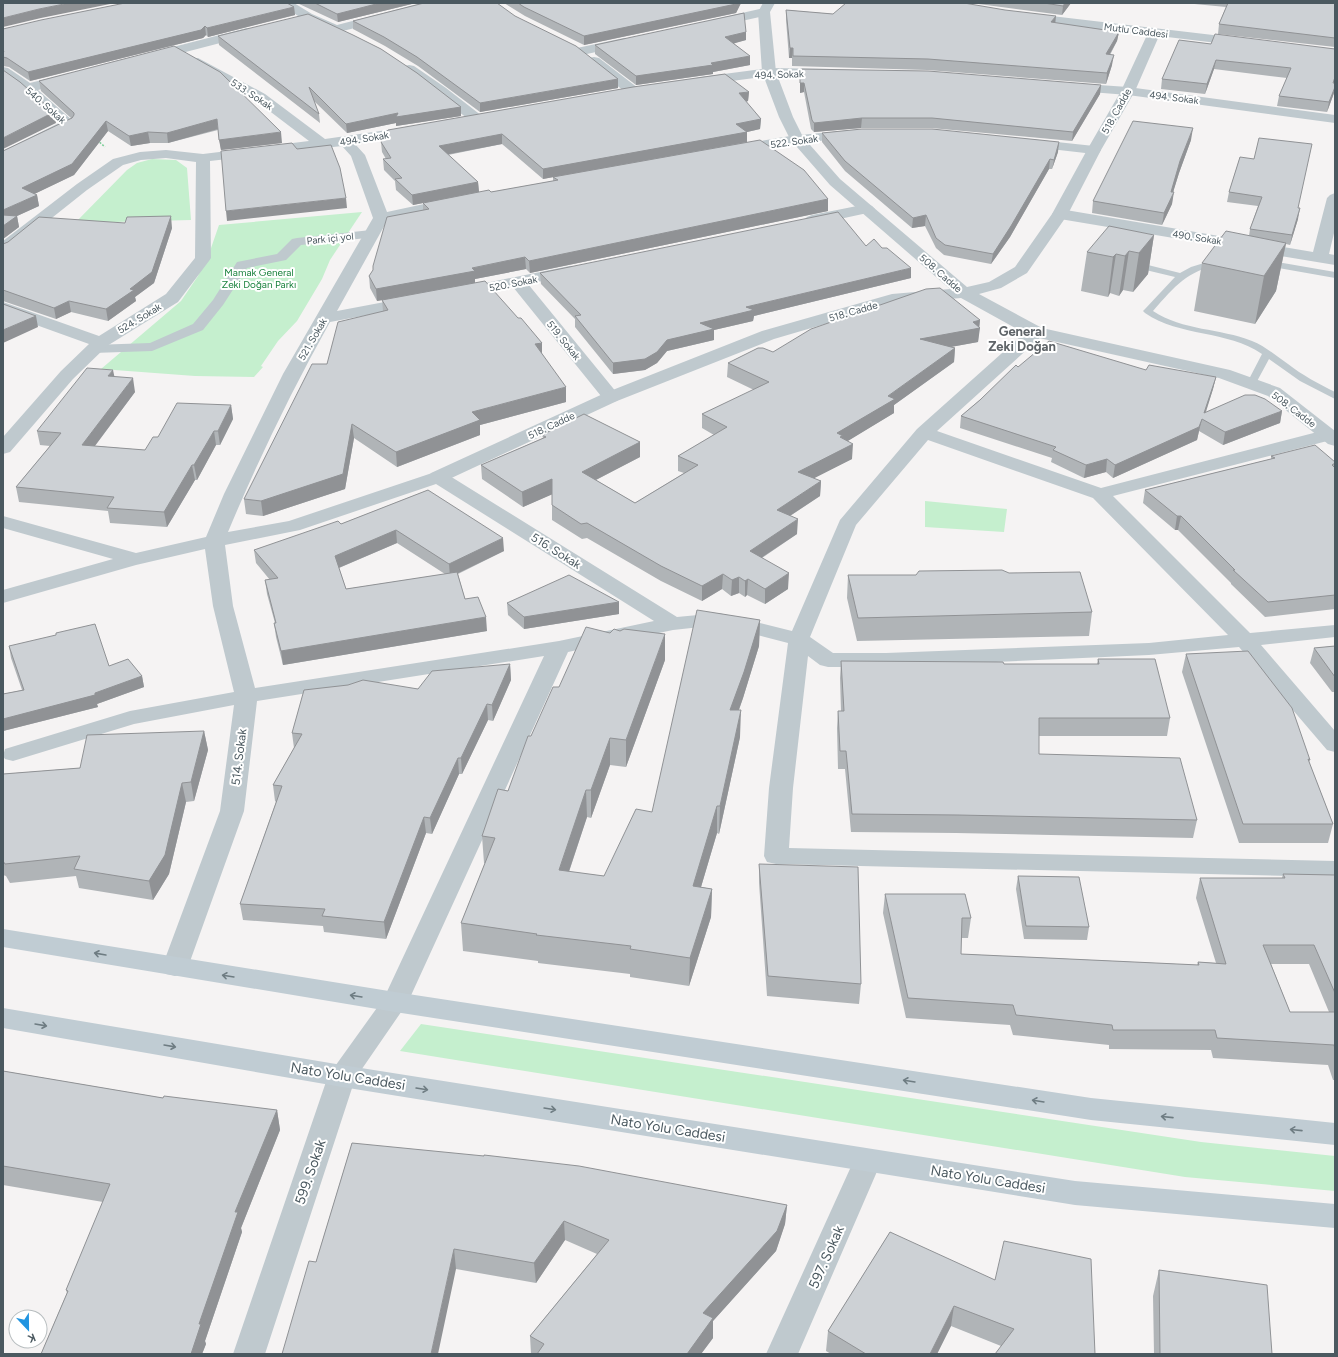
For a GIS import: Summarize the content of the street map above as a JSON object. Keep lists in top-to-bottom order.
{
  "streets": {
    "main road": ["Nato Yolu Caddesi"],
    "street": [
      "Mutlu Caddesi",
      "494. Sokak",
      "533. Sokak",
      "540. Sokak",
      "518. Cadde",
      "522. Sokak",
      "490. Sokak",
      "Park içi yol",
      "508. Cadde",
      "520. Sokak",
      "524. Sokak",
      "521. Sokak",
      "519. Sokak",
      "516. Sokak",
      "514. Sokak",
      "599. Sokak",
      "597. Sokak"
    ]
  },
  "crossings": [
    ["Mutlu Caddesi", "518. Cadde"],
    ["494. Sokak", "533. Sokak"],
    ["494. Sokak", "518. Cadde"],
    ["494. Sokak", "508. Cadde"],
    ["494. Sokak", "524. Sokak"],
    ["518. Cadde", "490. Sokak"],
    ["518. Cadde", "508. Cadde"],
    ["518. Cadde", "521. Sokak"],
    ["518. Cadde", "519. Sokak"],
    ["518. Cadde", "516. Sokak"],
    ["518. Cadde", "514. Sokak"],
    ["522. Sokak", "508. Cadde"],
    ["Park içi yol", "524. Sokak"],
    ["Park içi yol", "521. Sokak"],
    ["520. Sokak", "519. Sokak"],
    ["521. Sokak", "514. Sokak"],
    ["Nato Yolu Caddesi", "599. Sokak"],
    ["Nato Yolu Caddesi", "597. Sokak"]
  ],
  "districts": ["General Zeki Doğan"],
  "parks": ["Mamak General Zeki Doğan Parkı"],
  "north": "bottom"
}
